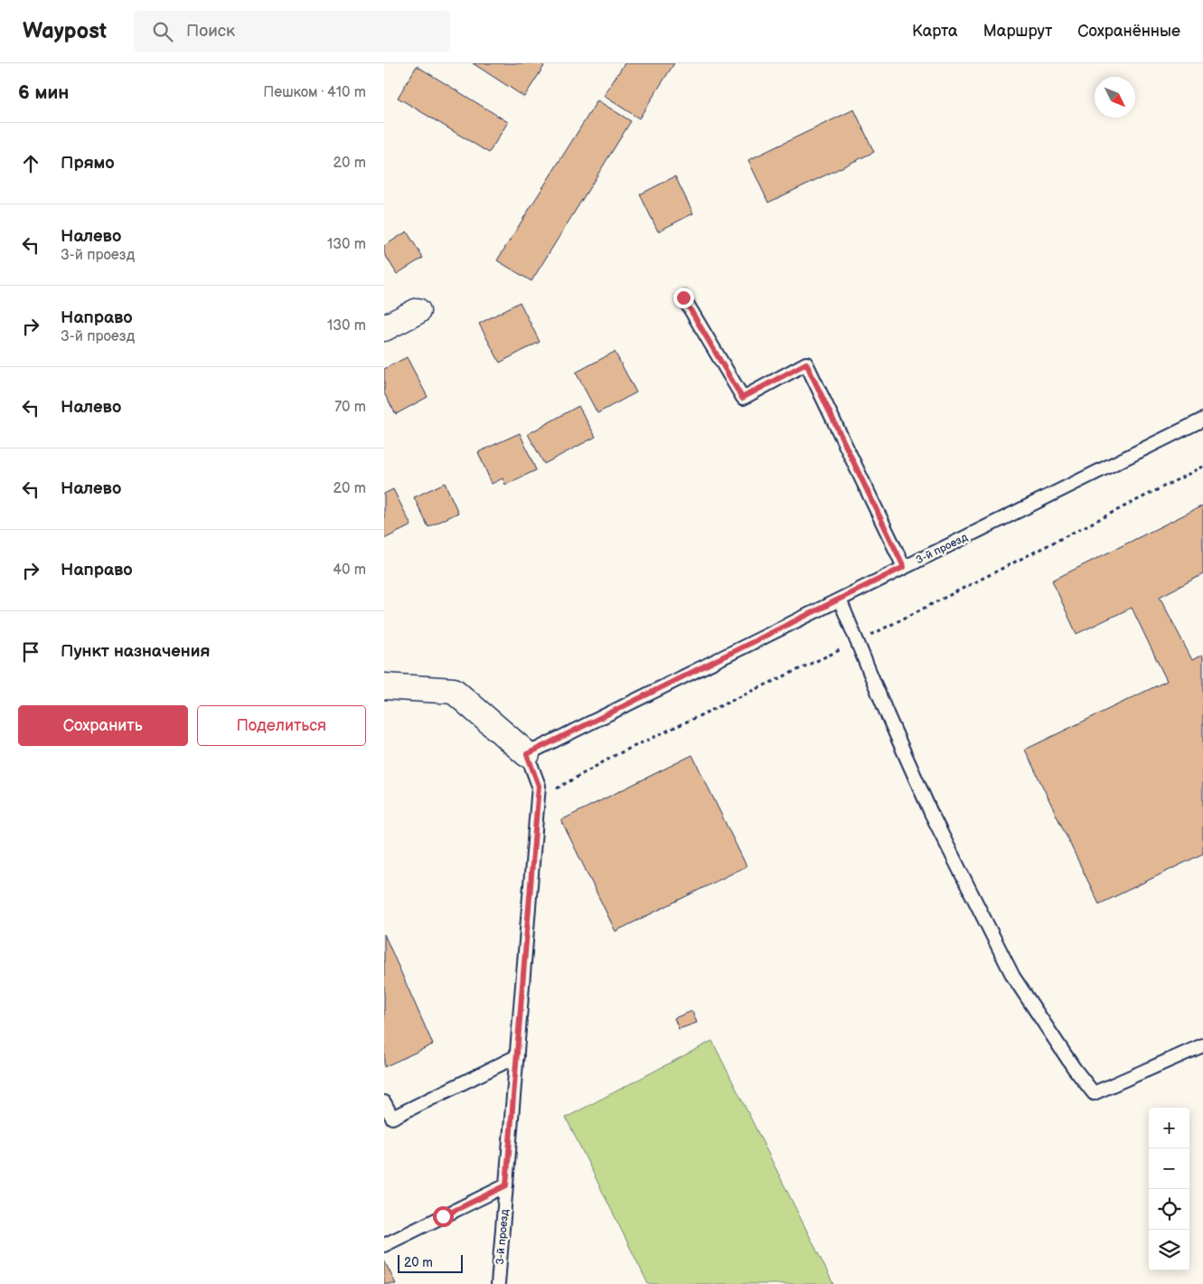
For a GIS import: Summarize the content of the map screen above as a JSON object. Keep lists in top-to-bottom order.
{
  "streets": {
    "lane": ["3-й проезд"]
  },
  "scale_bar": "20 m",
  "north": "bottom right",
  "page": {
    "header": "Waypost",
    "search": "Поиск",
    "nav": ["Карта", "Маршрут", "Сохранённые"],
    "heading": ["6 мин", "Пешком · 410 m"],
    "list": [
      ["Прямо", "20 m"],
      ["Налево", "3-й проезд", "130 m"],
      ["Направо", "3-й проезд", "130 m"],
      ["Налево", "70 m"],
      ["Налево", "20 m"],
      ["Направо", "40 m"],
      "Пункт назначения"
    ],
    "buttons": ["Сохранить", "Поделиться"],
    "map_buttons": ["+", "−"],
    "scale": "20 m"
  }
}
